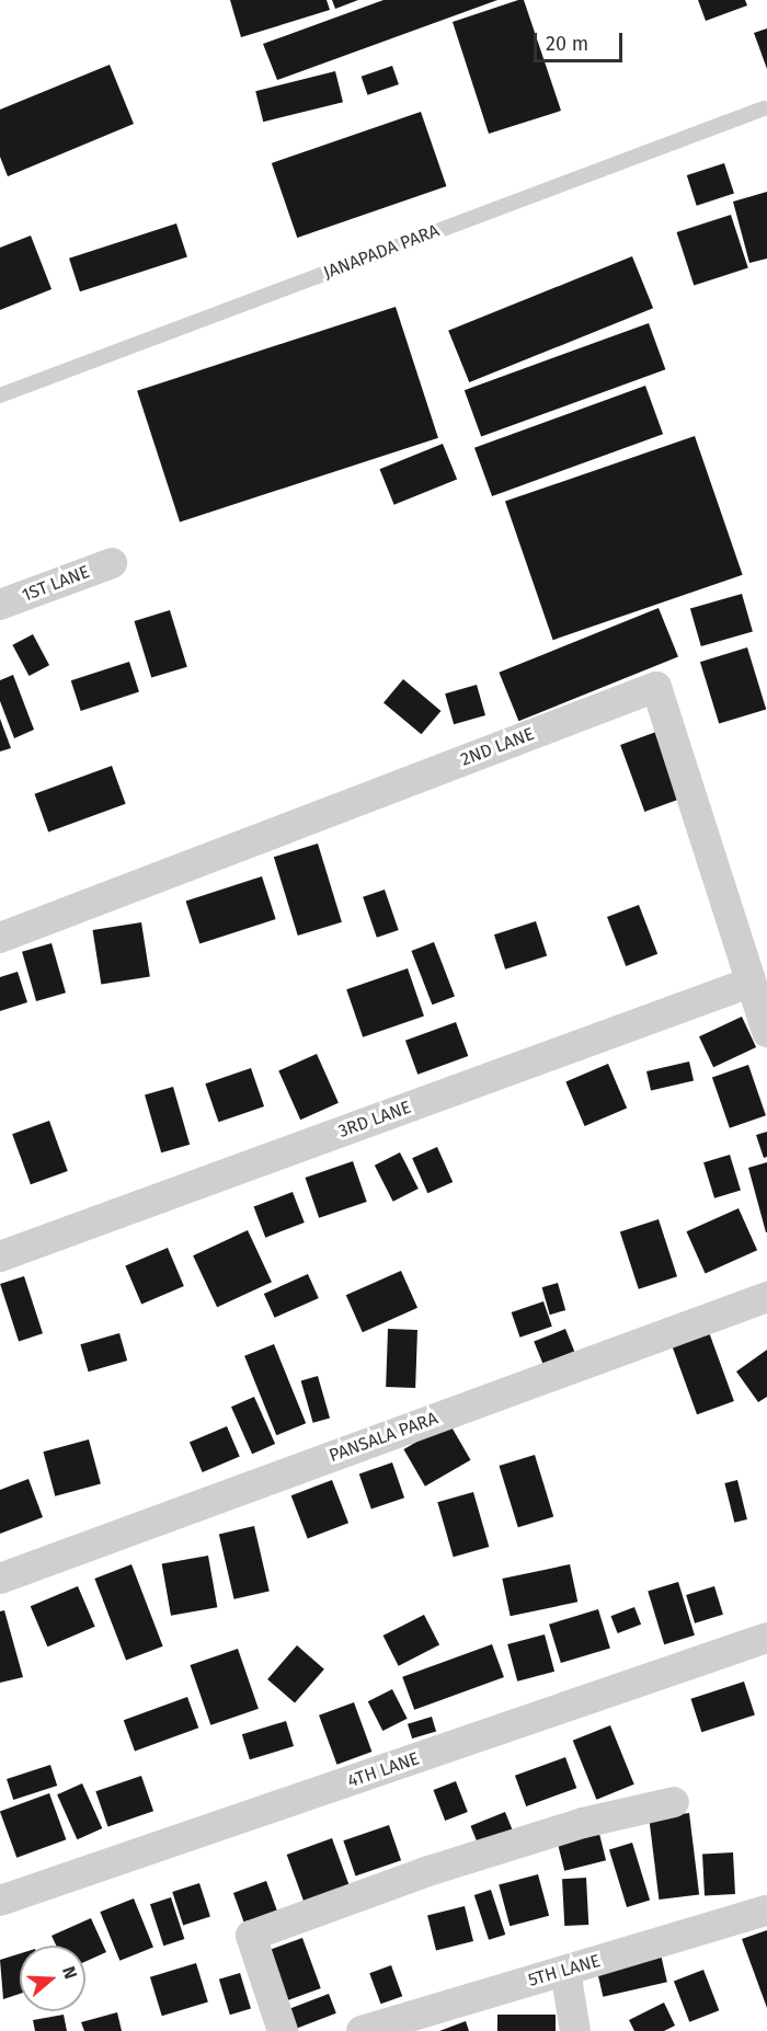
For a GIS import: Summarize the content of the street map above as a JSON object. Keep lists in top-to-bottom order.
{
  "streets": {
    "street": [
      "1ST LANE",
      "2ND LANE",
      "3RD LANE",
      "PANSALA PARA",
      "4TH LANE",
      "5TH LANE"
    ],
    "lane": ["JANAPADA PARA"]
  },
  "crossings": [
    ["2ND LANE", "3RD LANE"]
  ],
  "scale_bar": "20 m",
  "north": "right"
}
